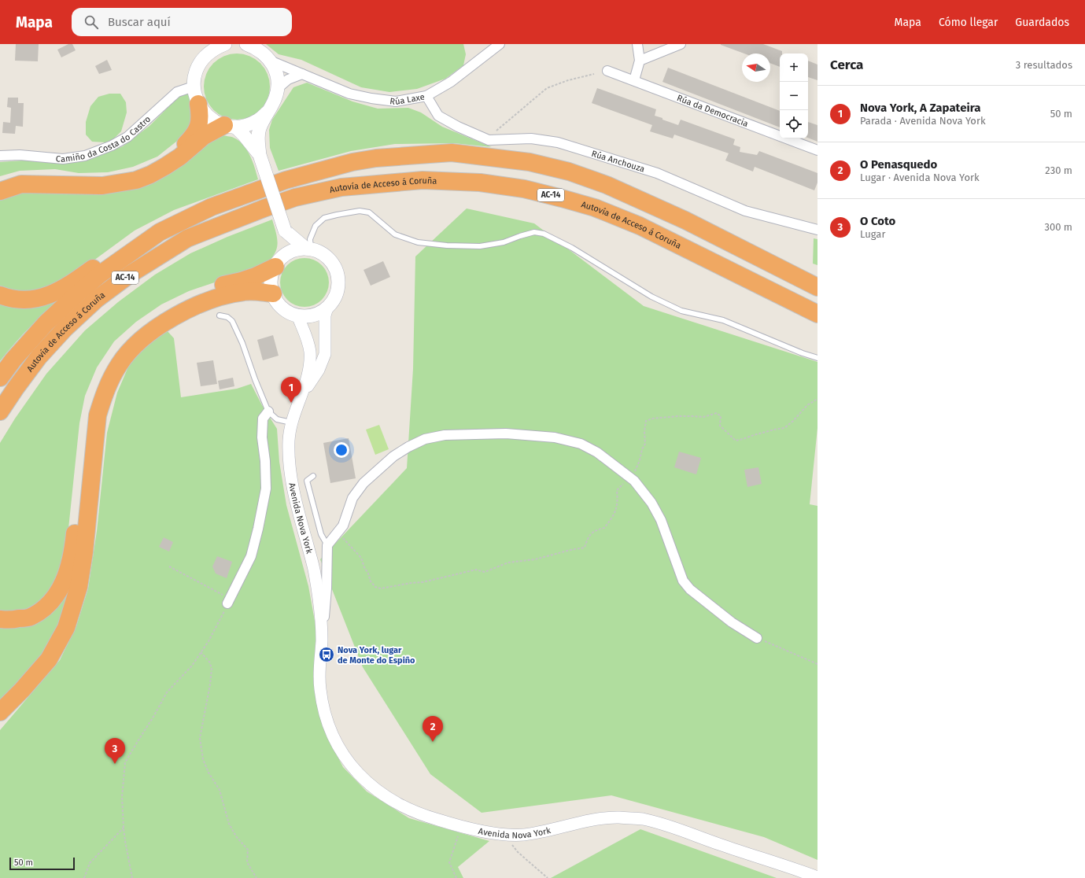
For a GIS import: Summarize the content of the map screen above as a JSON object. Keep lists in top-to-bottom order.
{
  "streets": {
    "highway": ["Autovía de Acceso á Coruña", "AC-14"],
    "street": [
      "Rúa Laxe",
      "Rúa da Democracia",
      "Camiño da Costa do Castro",
      "Rúa Anchouza",
      "Avenida Nova York"
    ]
  },
  "crossings": [
    ["Rúa Laxe", "Rúa Anchouza"]
  ],
  "places": {
    "bus stop": ["Nova York, lugar de Monte do Espiño"]
  },
  "scale_bar": "50 m",
  "north": "left",
  "page": {
    "header": "Mapa",
    "search": "Buscar aquí",
    "nav": ["Mapa", "Cómo llegar", "Guardados"],
    "heading": ["Cerca", "3 resultados"],
    "map_buttons": ["+", "−"],
    "list": [
      {
        "mark": "1",
        "name": "Nova York, A Zapateira",
        "note": "Parada · Avenida Nova York",
        "value": "50 m"
      },
      {
        "mark": "2",
        "name": "O Penasquedo",
        "note": "Lugar · Avenida Nova York",
        "value": "230 m"
      },
      {
        "mark": "3",
        "name": "O Coto",
        "note": "Lugar",
        "value": "300 m"
      }
    ],
    "pins": ["1", "2", "3"],
    "scale": "50 m"
  }
}
